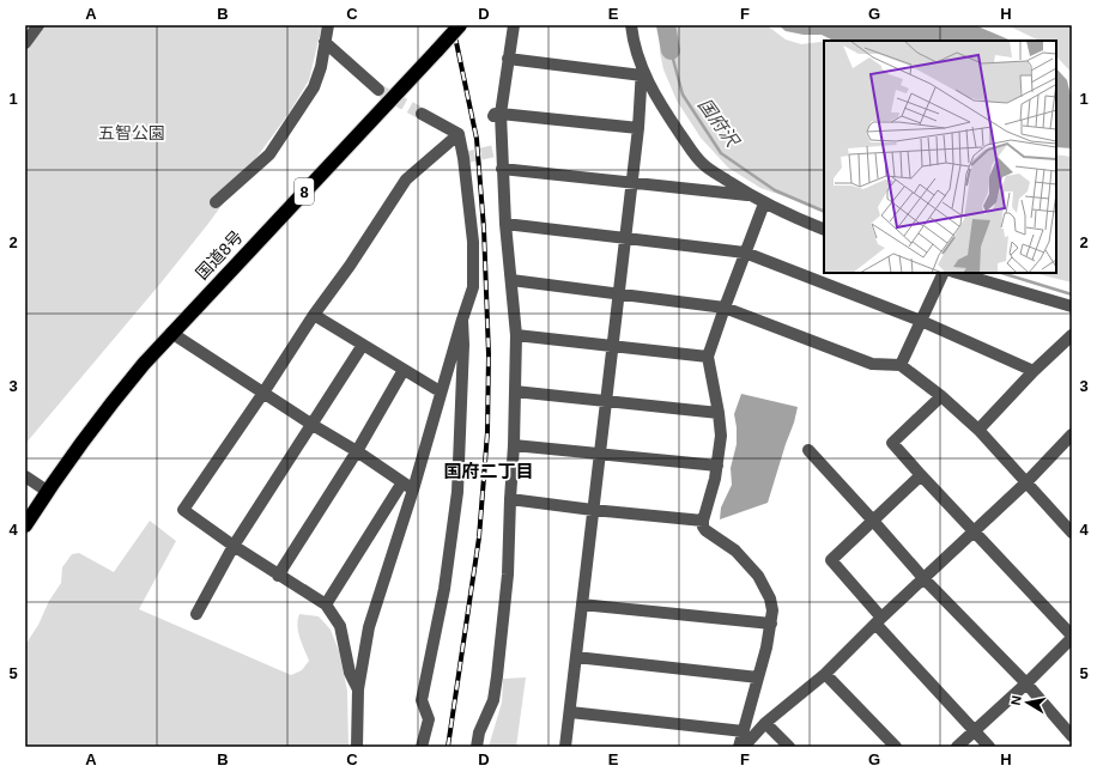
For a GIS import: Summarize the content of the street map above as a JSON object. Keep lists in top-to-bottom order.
{
  "streets": {
    "highway": ["8", "国道8号"]
  },
  "districts": ["国府二丁目"],
  "water": ["国府沢"],
  "parks": ["五智公園"],
  "north": "left",
  "grid": {
    "columns": [
      "A",
      "B",
      "C",
      "D",
      "E",
      "F",
      "G",
      "H"
    ],
    "rows": [
      "1",
      "2",
      "3",
      "4",
      "5"
    ]
  }
}
